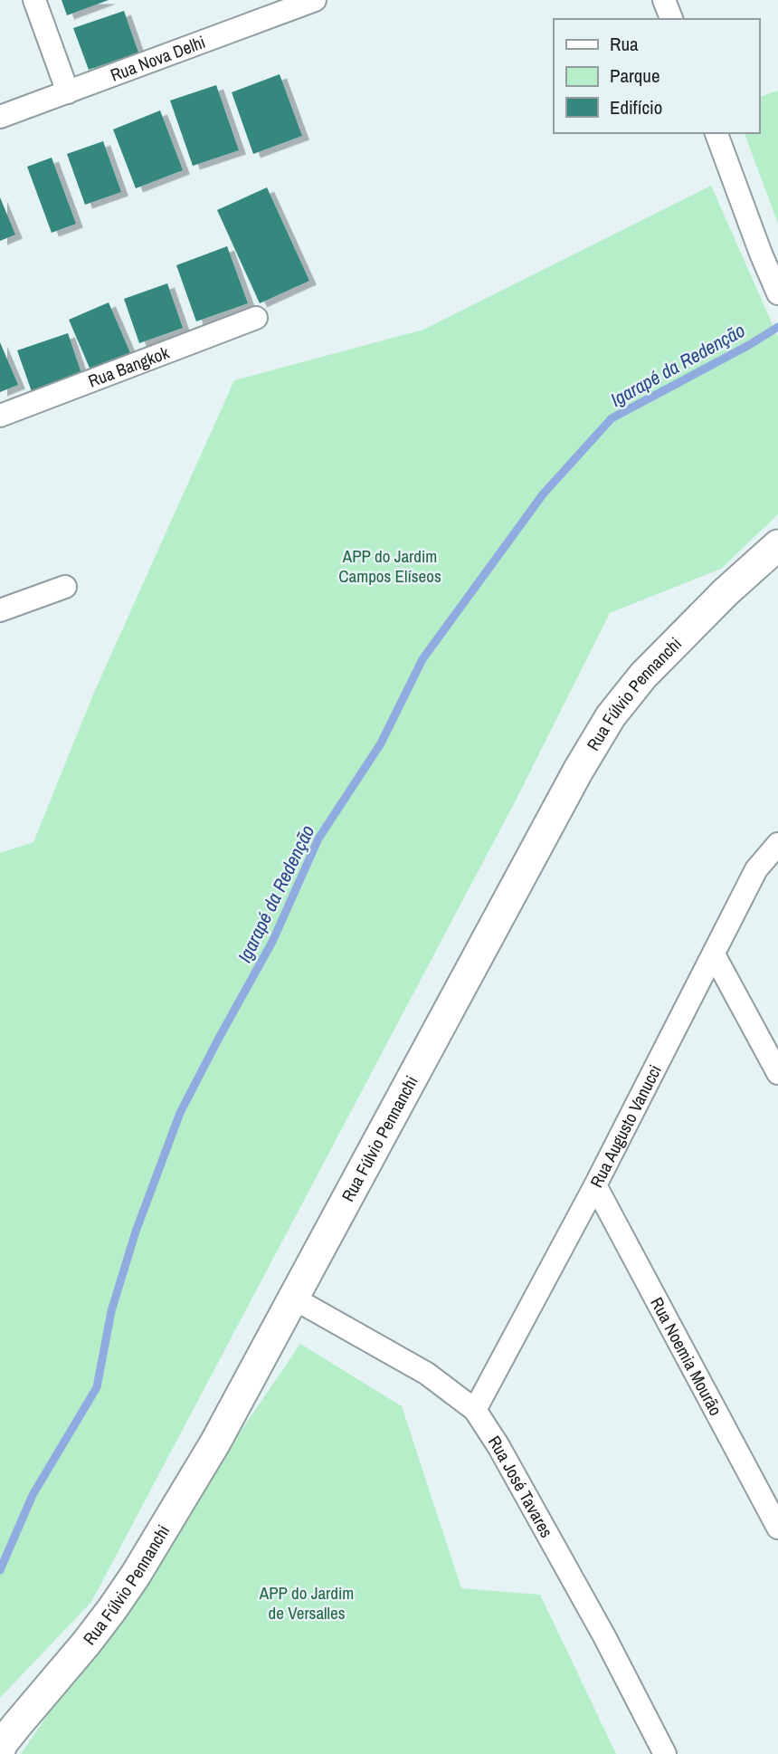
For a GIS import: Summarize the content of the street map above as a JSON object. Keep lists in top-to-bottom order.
{
  "streets": {
    "street": [
      "Rua Nova Delhi",
      "Rua Bangkok",
      "Rua Fúlvio Pennanchi",
      "Rua Augusto Vanucci",
      "Rua Noemia Mourão",
      "Rua José Tavares"
    ]
  },
  "crossings": [
    ["Rua Fúlvio Pennanchi", "Rua José Tavares"],
    ["Rua Augusto Vanucci", "Rua Noemia Mourão"],
    ["Rua Augusto Vanucci", "Rua José Tavares"]
  ],
  "water": ["Igarapé da Redenção"],
  "parks": ["APP do Jardim Campos Elíseos", "APP do Jardim de Versalles"],
  "legend": ["Rua", "Parque", "Edifício"]
}
